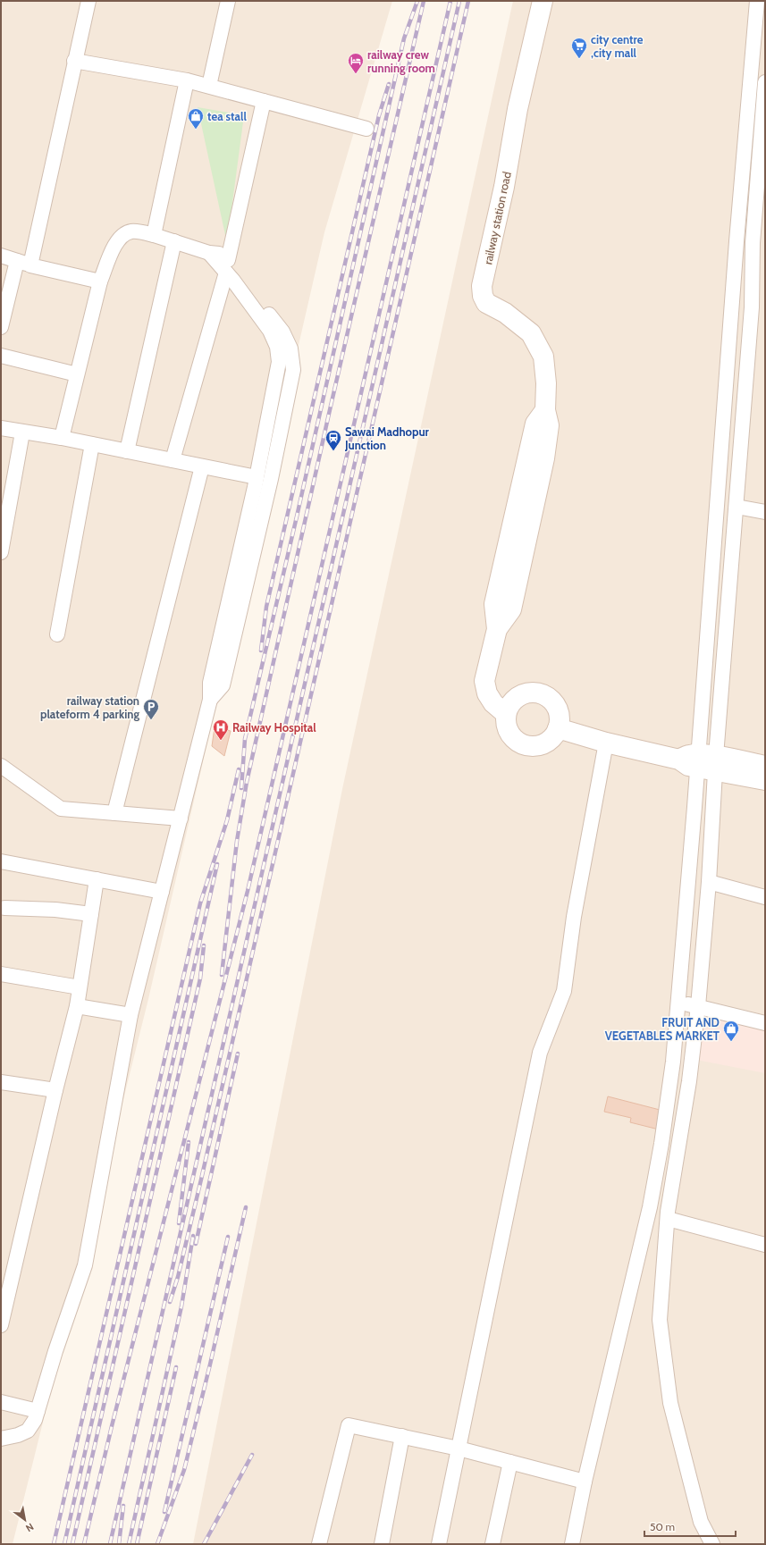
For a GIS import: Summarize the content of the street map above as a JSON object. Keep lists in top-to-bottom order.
{
  "streets": {
    "street": ["railway station road"]
  },
  "places": {
    "supermarket": ["city centre ,city mall"],
    "hotel": ["railway crew running room"],
    "shop": ["tea stall", "FRUIT AND VEGETABLES MARKET"],
    "station": ["Sawai Madhopur Junction"],
    "parking": ["railway station plateform 4 parking"],
    "hospital": ["Railway Hospital"]
  },
  "scale_bar": "50 m",
  "north": "bottom right"
}
